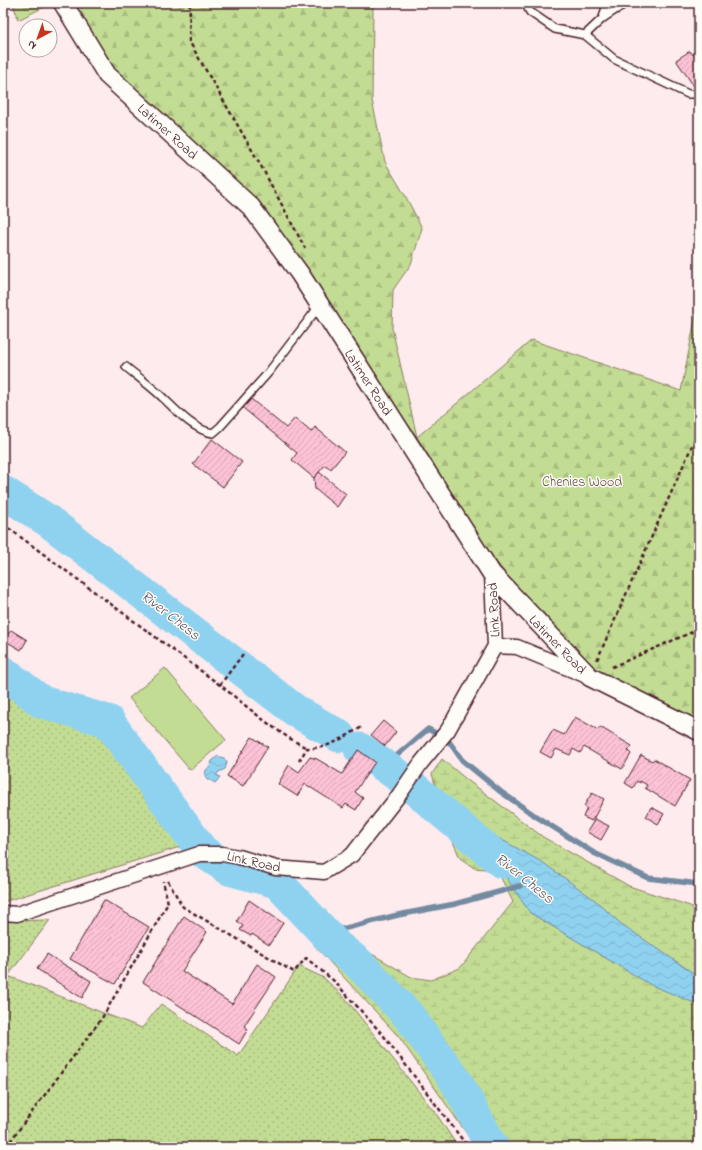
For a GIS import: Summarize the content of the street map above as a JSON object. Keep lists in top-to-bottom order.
{
  "streets": {
    "street": ["Latimer Road", "Link Road"]
  },
  "crossings": [
    ["Latimer Road", "Link Road"]
  ],
  "water": ["River Chess"],
  "parks": ["Chenies Wood"],
  "north": "bottom left"
}
